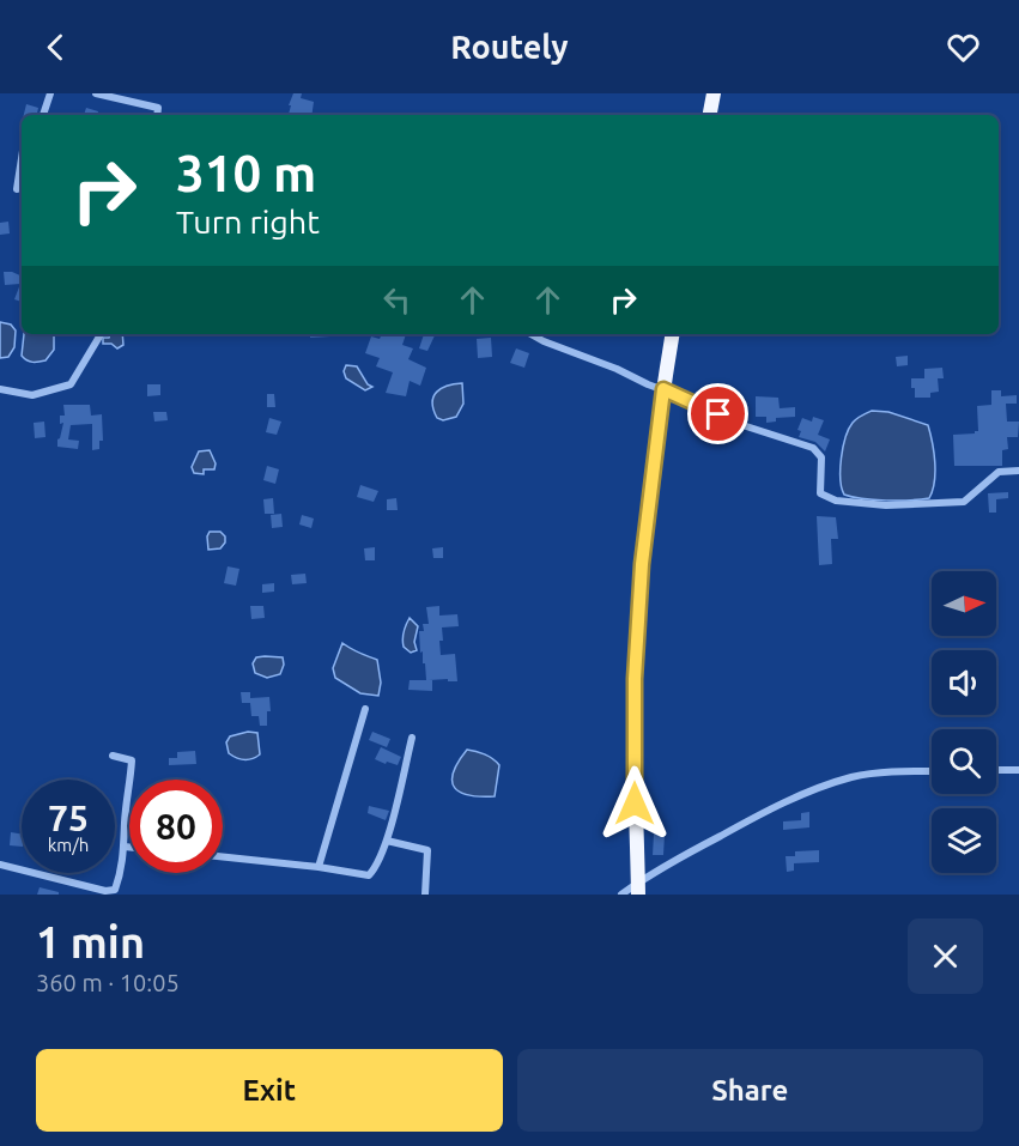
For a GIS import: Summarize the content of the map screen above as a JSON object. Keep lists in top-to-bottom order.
{
  "north": "right",
  "page": {
    "header": "Routely",
    "turn": ["310 m", "Turn right"],
    "speed": "75 km/h",
    "limit": "80",
    "heading": ["1 min", "360 m · 10:05"],
    "buttons": ["Exit", "Share"]
  }
}
